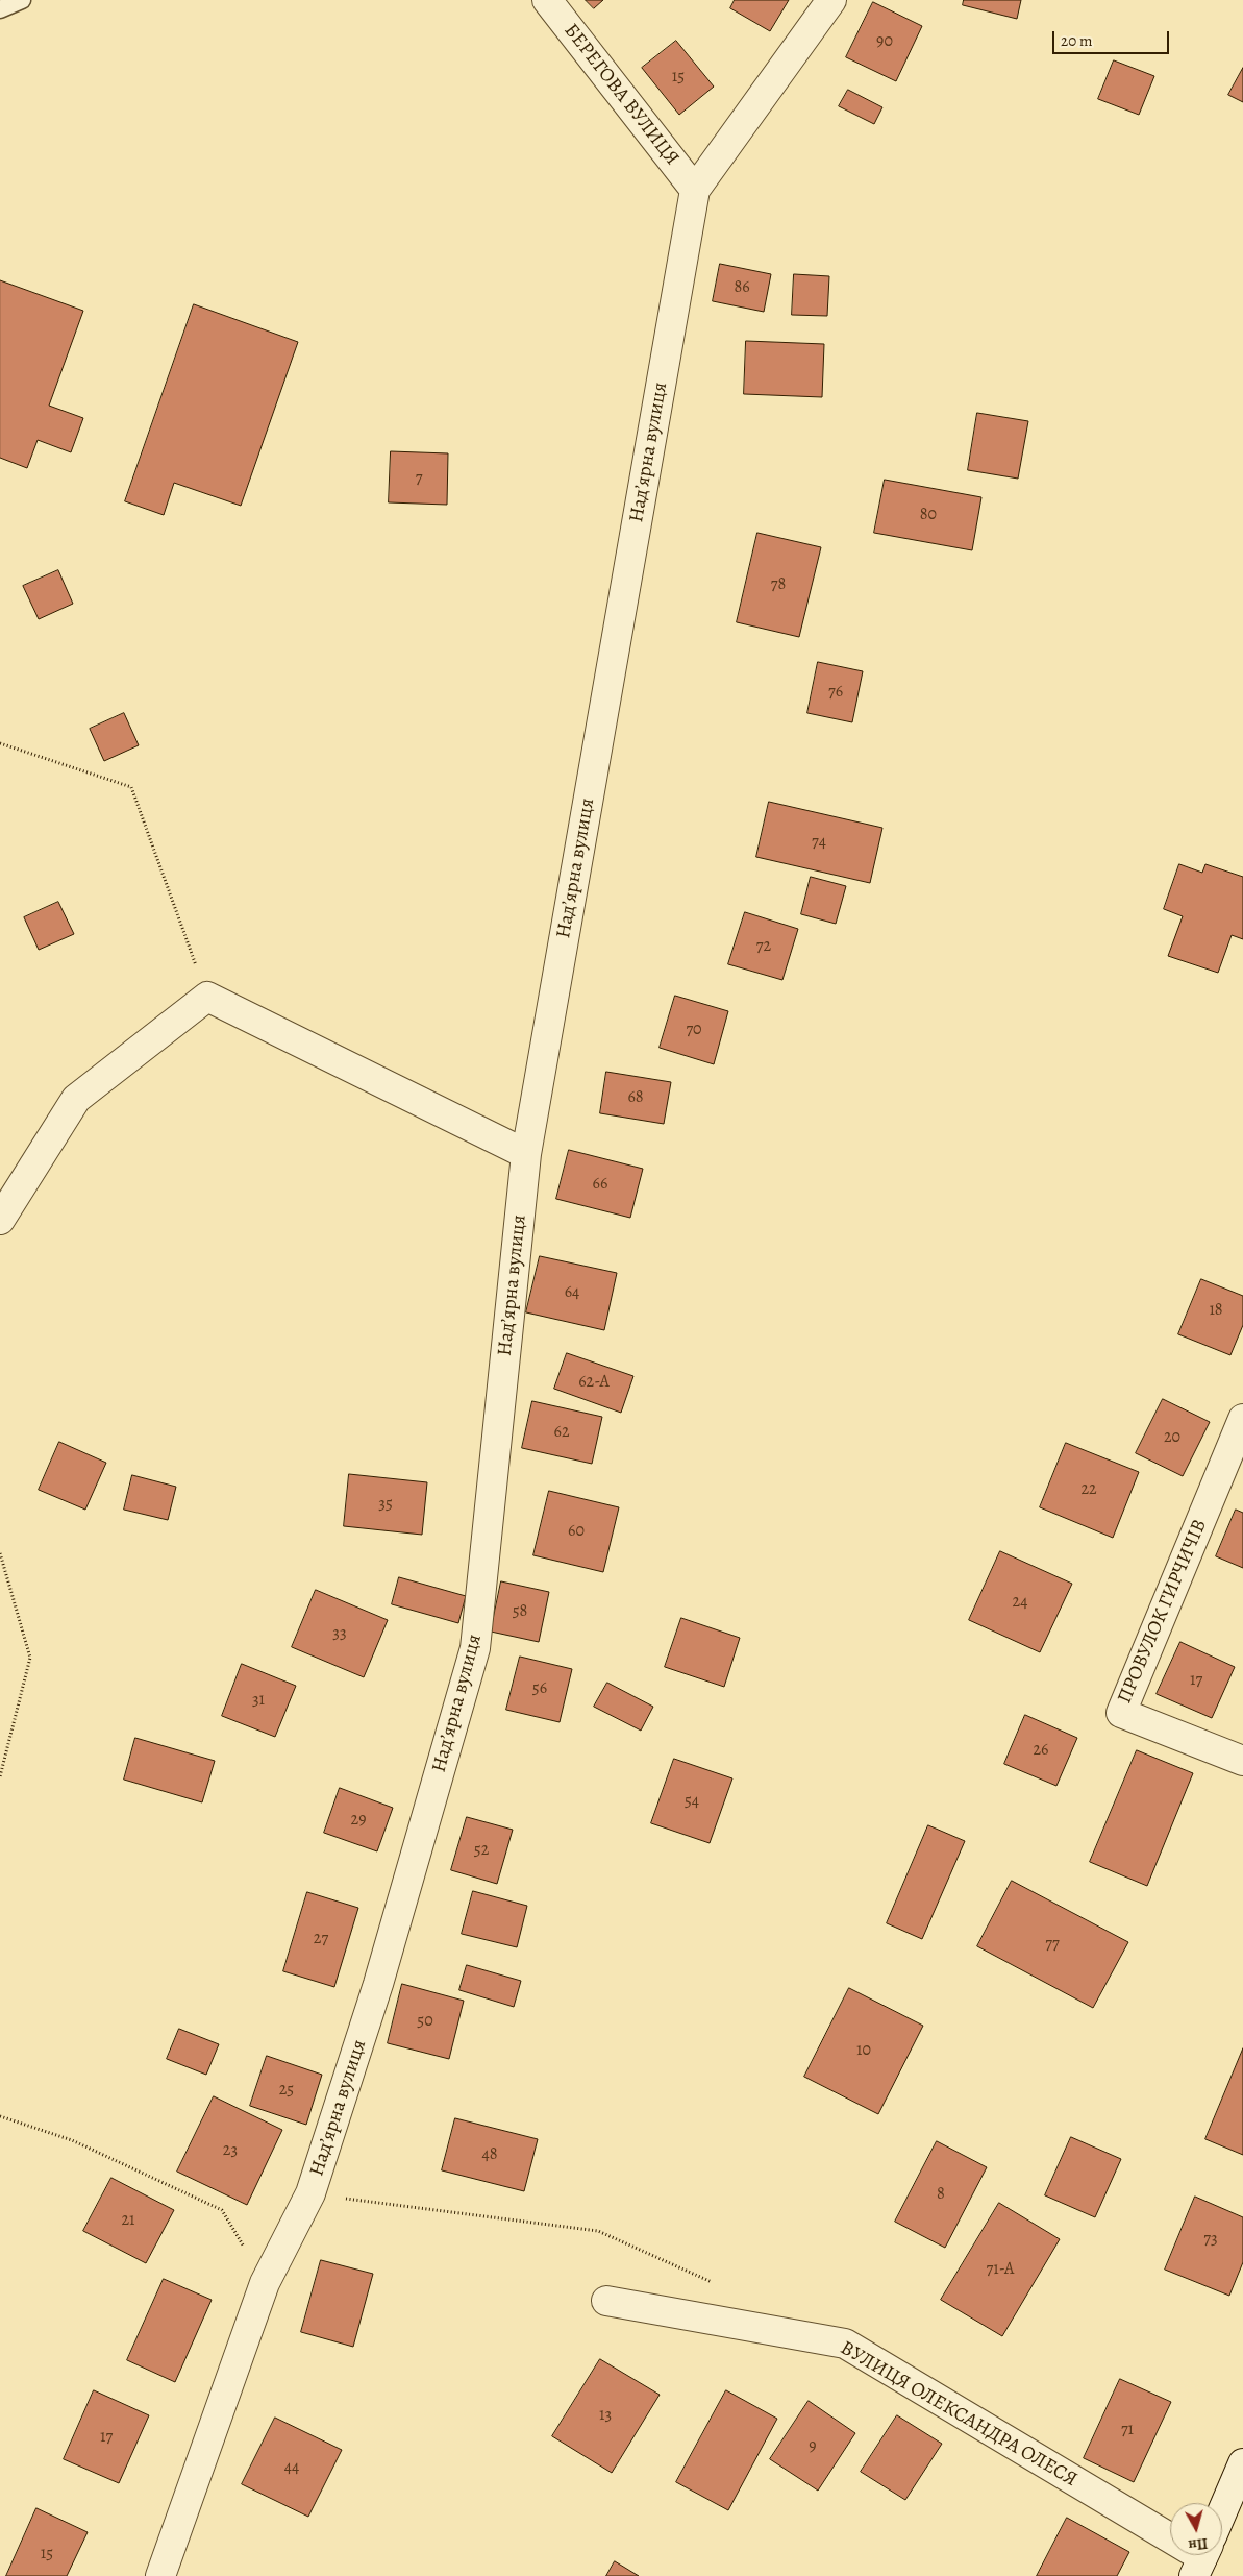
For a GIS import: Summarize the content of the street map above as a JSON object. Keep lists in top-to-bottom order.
{
  "streets": {
    "street": [
      "БЕРЕГОВА ВУЛИЦЯ",
      "Надʼярна вулиця",
      "ПРОВУЛОК ГИРЧИЧІВ",
      "ВУЛИЦЯ ОЛЕКСАНДРА ОЛЕСЯ"
    ]
  },
  "crossings": [
    ["БЕРЕГОВА ВУЛИЦЯ", "Надʼярна вулиця"]
  ],
  "house_numbers": [
    "90",
    "15",
    "86",
    "7",
    "80",
    "78",
    "76",
    "74",
    "72",
    "70",
    "68",
    "66",
    "64",
    "18",
    "62-А",
    "62",
    "20",
    "22",
    "35",
    "60",
    "24",
    "58",
    "33",
    "17",
    "56",
    "31",
    "26",
    "54",
    "29",
    "52",
    "27",
    "77",
    "50",
    "10",
    "25",
    "23",
    "48",
    "8",
    "21",
    "73",
    "71-А",
    "13",
    "71",
    "17",
    "9",
    "44",
    "15"
  ],
  "scale_bar": "20 m",
  "north": "bottom"
}
